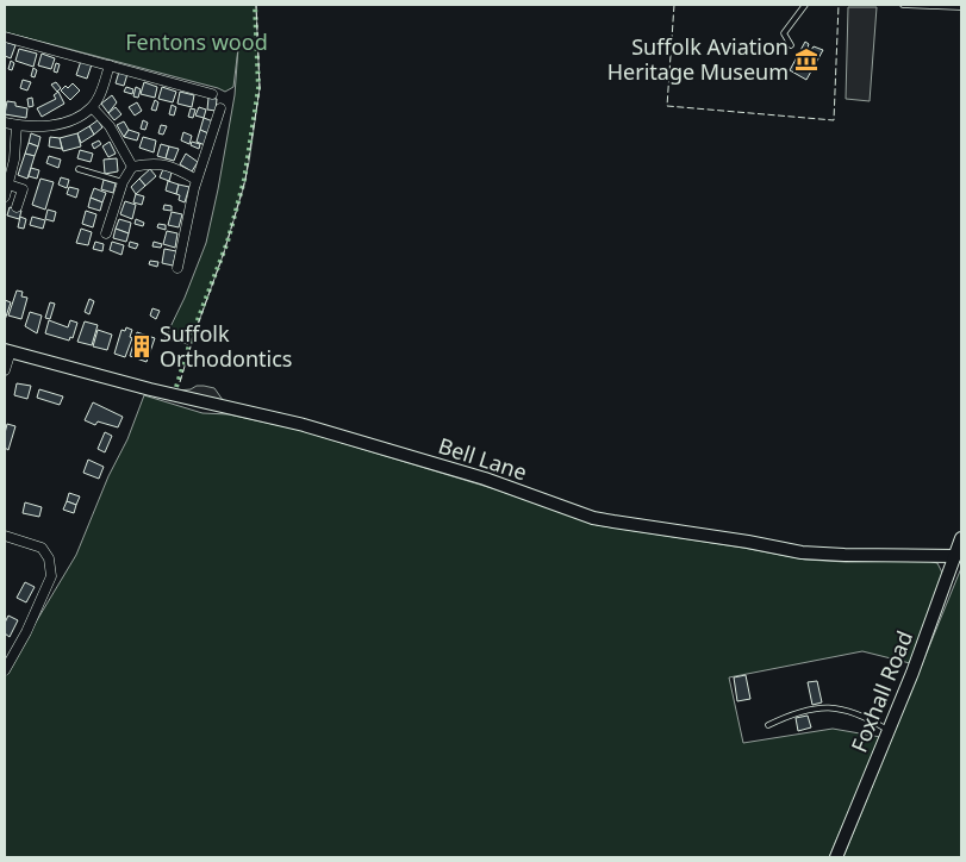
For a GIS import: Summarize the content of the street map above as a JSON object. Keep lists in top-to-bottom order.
{
  "streets": {
    "street": ["Bell Lane", "Foxhall Road"]
  },
  "crossings": [
    ["Bell Lane", "Foxhall Road"]
  ],
  "parks": ["Fentons wood"],
  "places": {
    "museum": ["Suffolk Aviation Heritage Museum"],
    "building": ["Suffolk Orthodontics"]
  }
}
